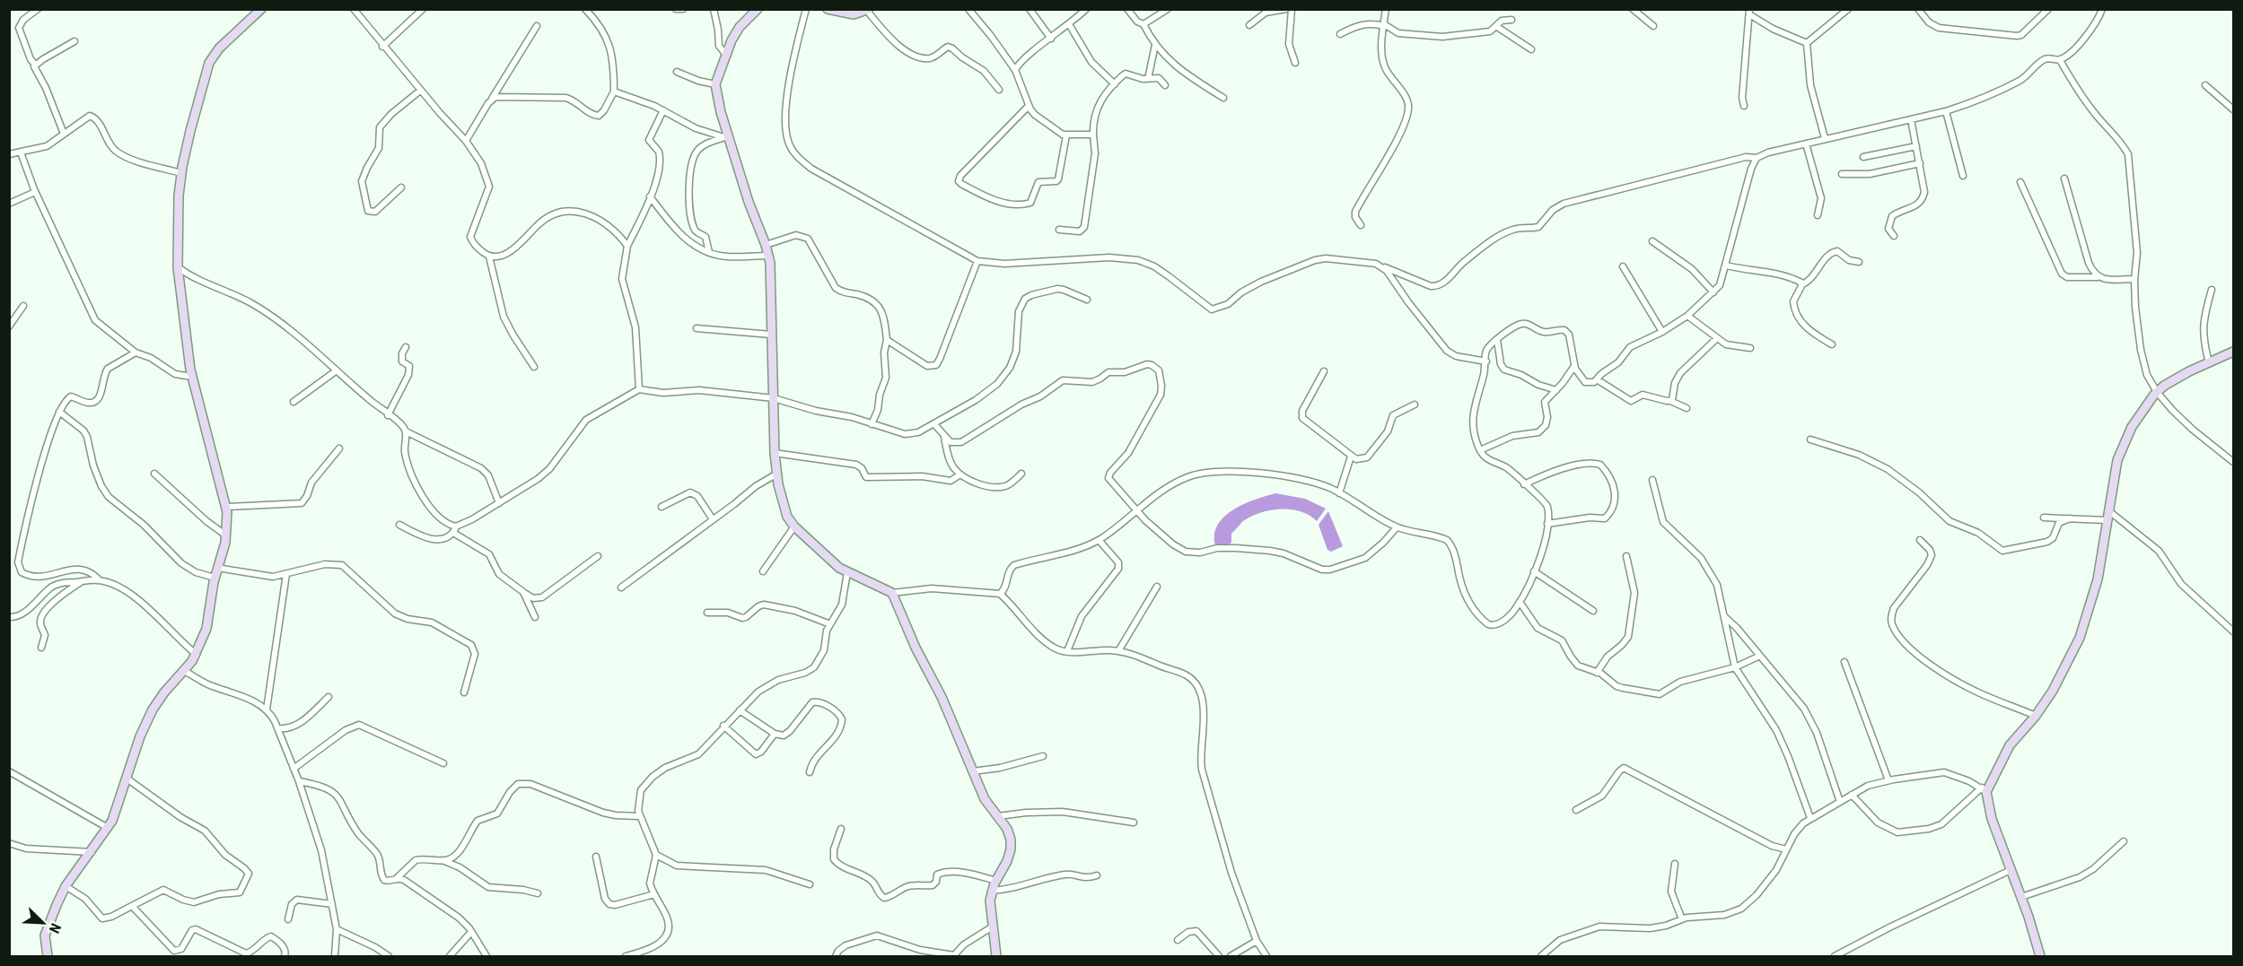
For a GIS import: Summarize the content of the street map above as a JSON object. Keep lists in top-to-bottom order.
{
  "north": "bottom right"
}
